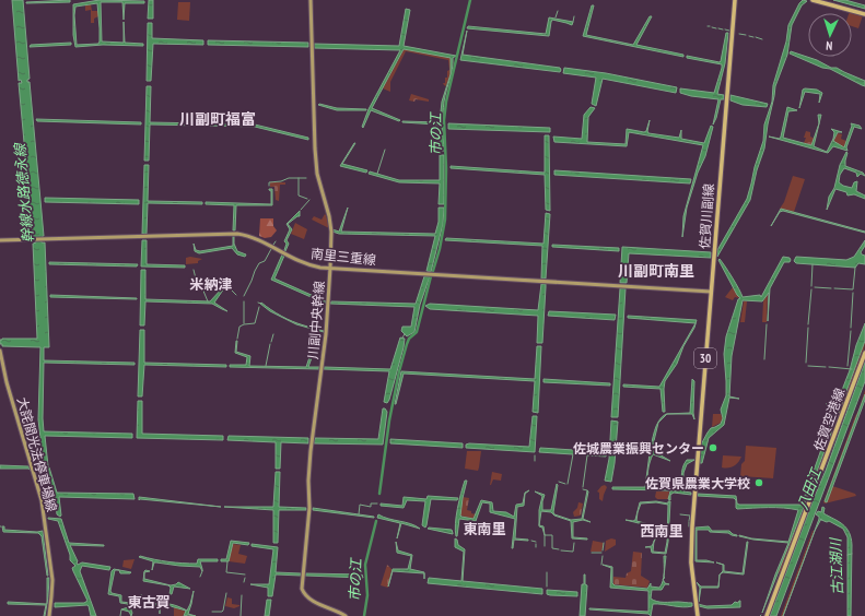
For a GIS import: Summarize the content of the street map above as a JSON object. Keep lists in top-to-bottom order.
{
  "streets": {
    "main road": ["佐賀川副線", "30", "佐賀空港線"],
    "street": ["南里三重線", "川副中央幹線", "大詫間光法停車場線"]
  },
  "crossings": [
    ["佐賀川副線", "南里三重線"],
    ["南里三重線", "川副中央幹線"]
  ],
  "districts": [
    "川副町福富",
    "川副町南里",
    "米納津",
    "東南里",
    "西南里",
    "東古賀"
  ],
  "water": [
    "市の江",
    "幹線水路徳永線",
    "八田江",
    "古江湖川"
  ],
  "places": ["佐城農業振興センター", "佐賀県農業大学校"],
  "north": "bottom"
}
